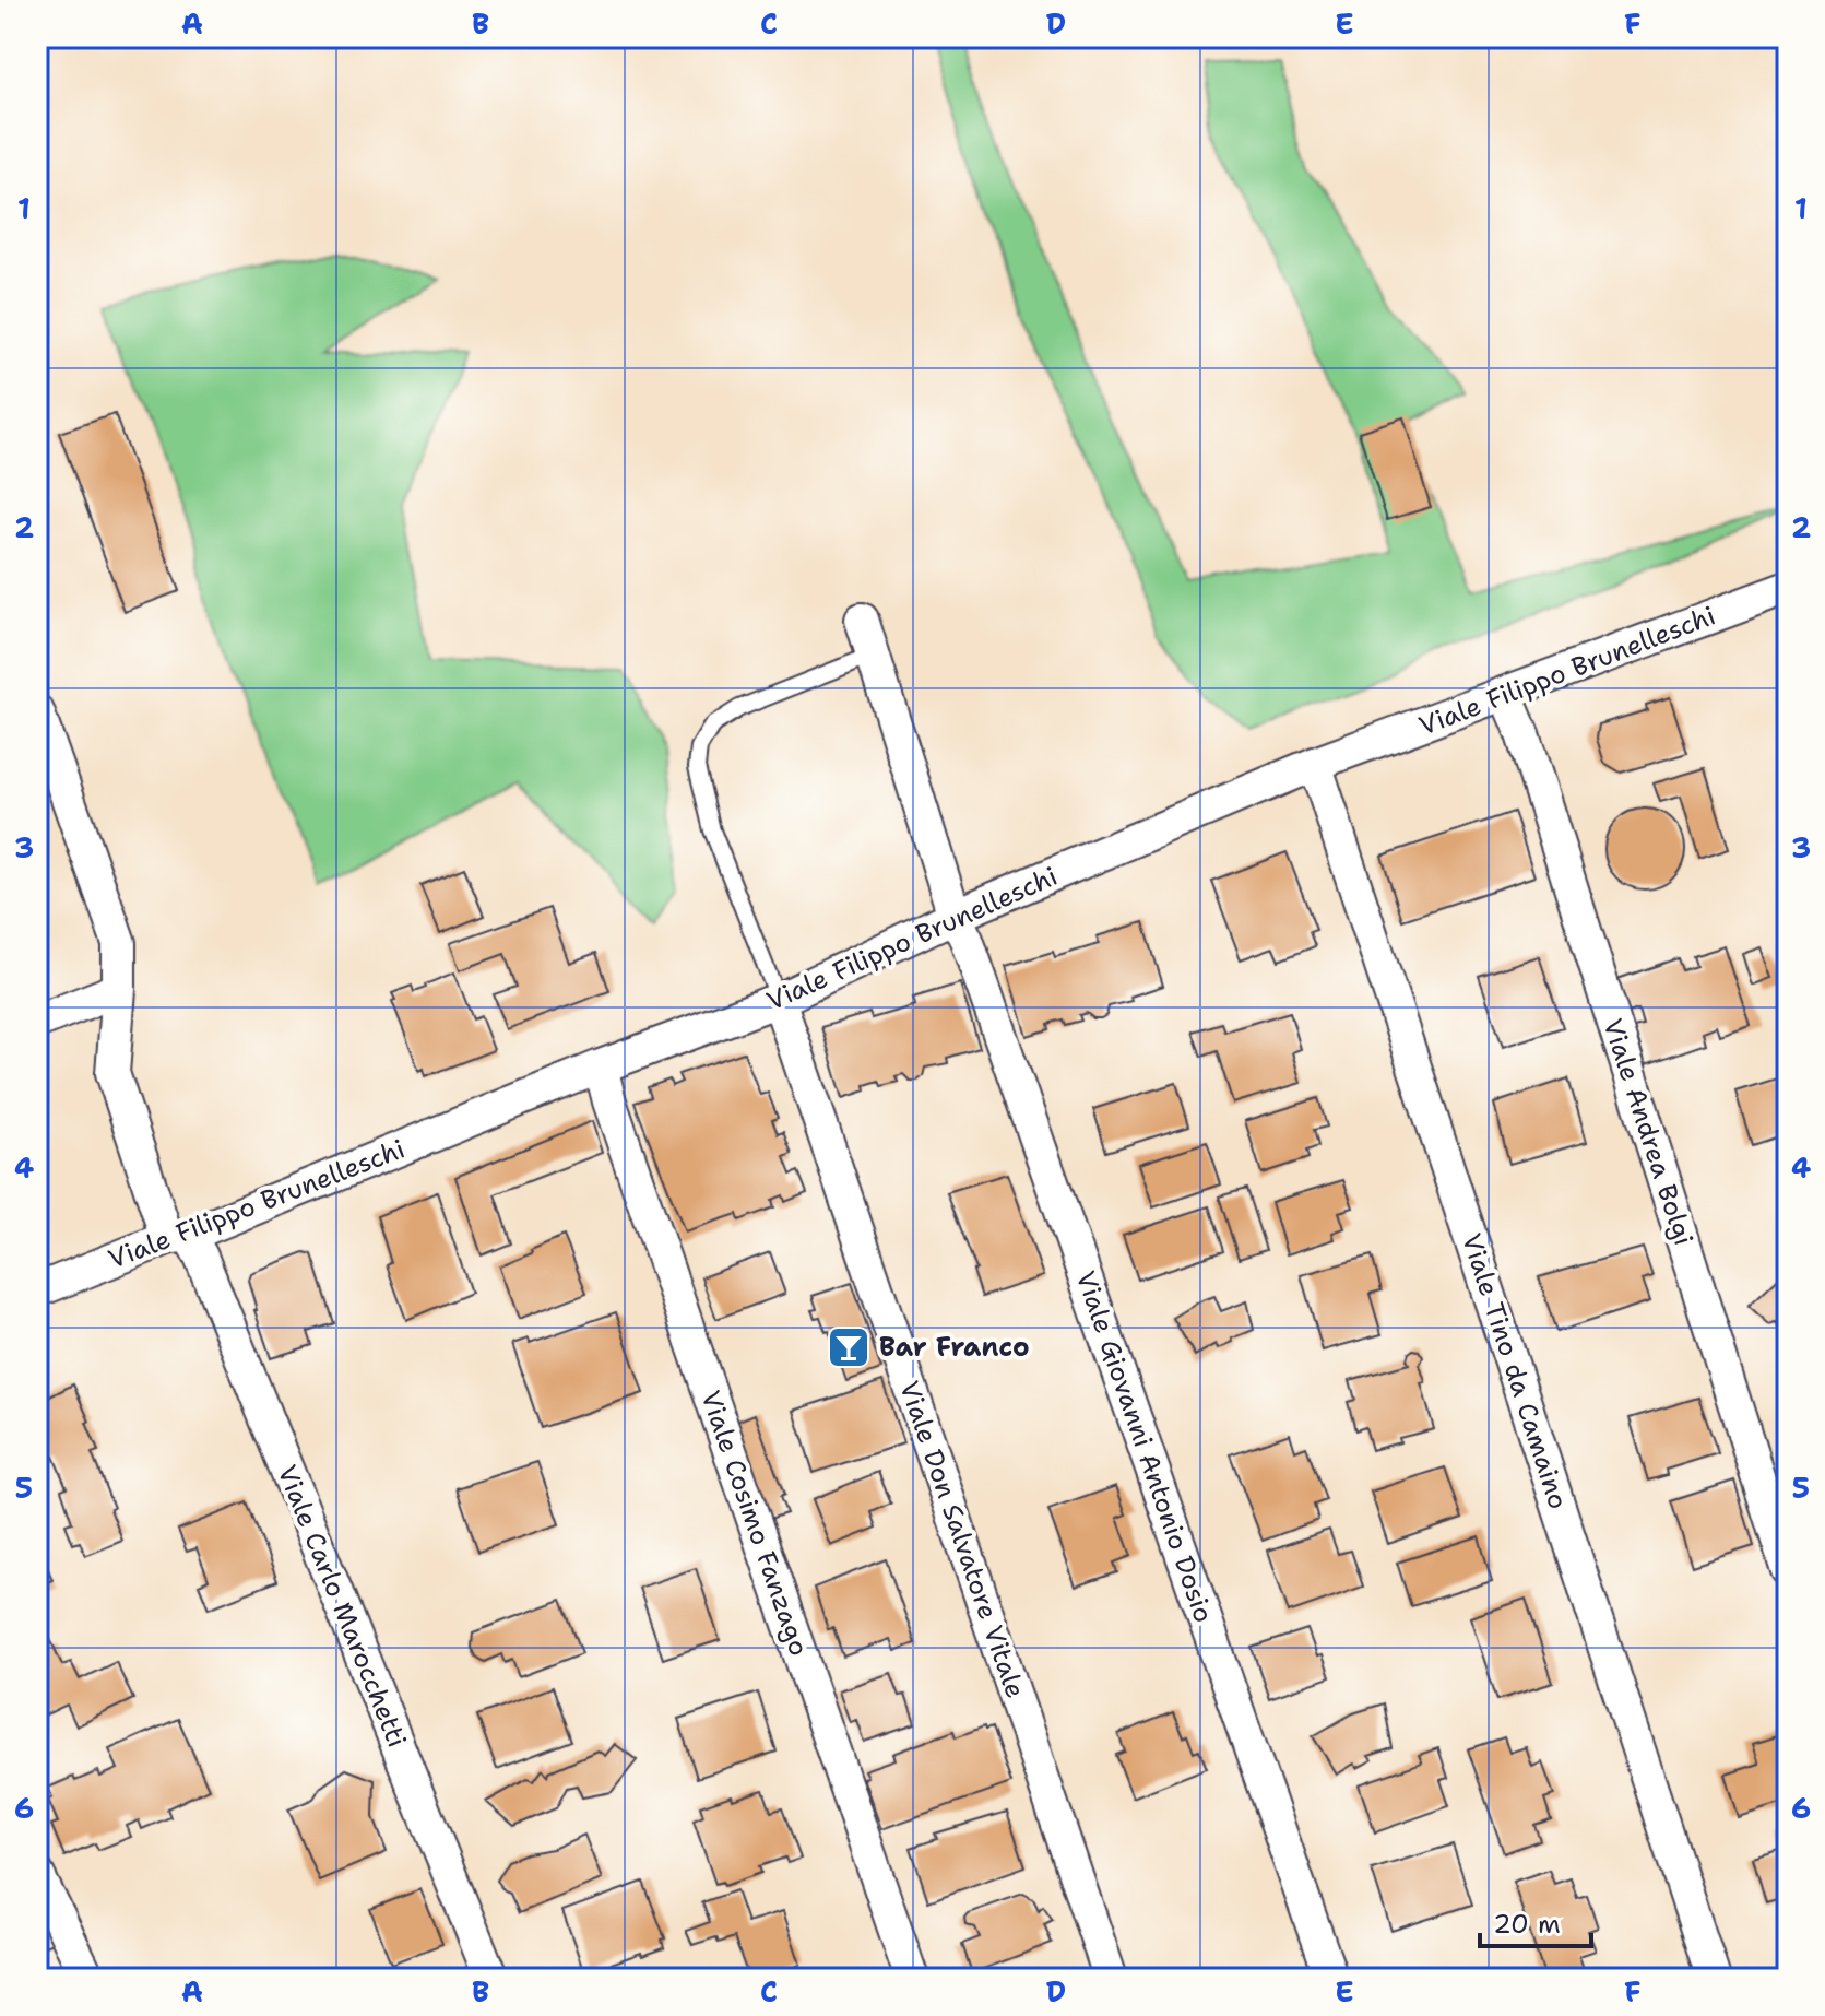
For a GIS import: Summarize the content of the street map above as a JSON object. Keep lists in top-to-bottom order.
{
  "streets": {
    "street": [
      "Viale Filippo Brunelleschi",
      "Viale Andrea Bolgi",
      "Viale Tino da Camaino",
      "Viale Giovanni Antonio Dosio",
      "Viale Cosimo Fanzago",
      "Viale Don Salvatore Vitale",
      "Viale Carlo Marocchetti"
    ]
  },
  "crossings": [
    ["Viale Filippo Brunelleschi", "Viale Andrea Bolgi"],
    ["Viale Filippo Brunelleschi", "Viale Tino da Camaino"],
    ["Viale Filippo Brunelleschi", "Viale Giovanni Antonio Dosio"],
    ["Viale Filippo Brunelleschi", "Viale Cosimo Fanzago"],
    ["Viale Filippo Brunelleschi", "Viale Don Salvatore Vitale"],
    ["Viale Filippo Brunelleschi", "Viale Carlo Marocchetti"]
  ],
  "places": {
    "bar": ["Bar Franco"]
  },
  "scale_bar": "20 m",
  "grid": {
    "columns": [
      "A",
      "B",
      "C",
      "D",
      "E",
      "F"
    ],
    "rows": [
      "1",
      "2",
      "3",
      "4",
      "5",
      "6"
    ]
  }
}
